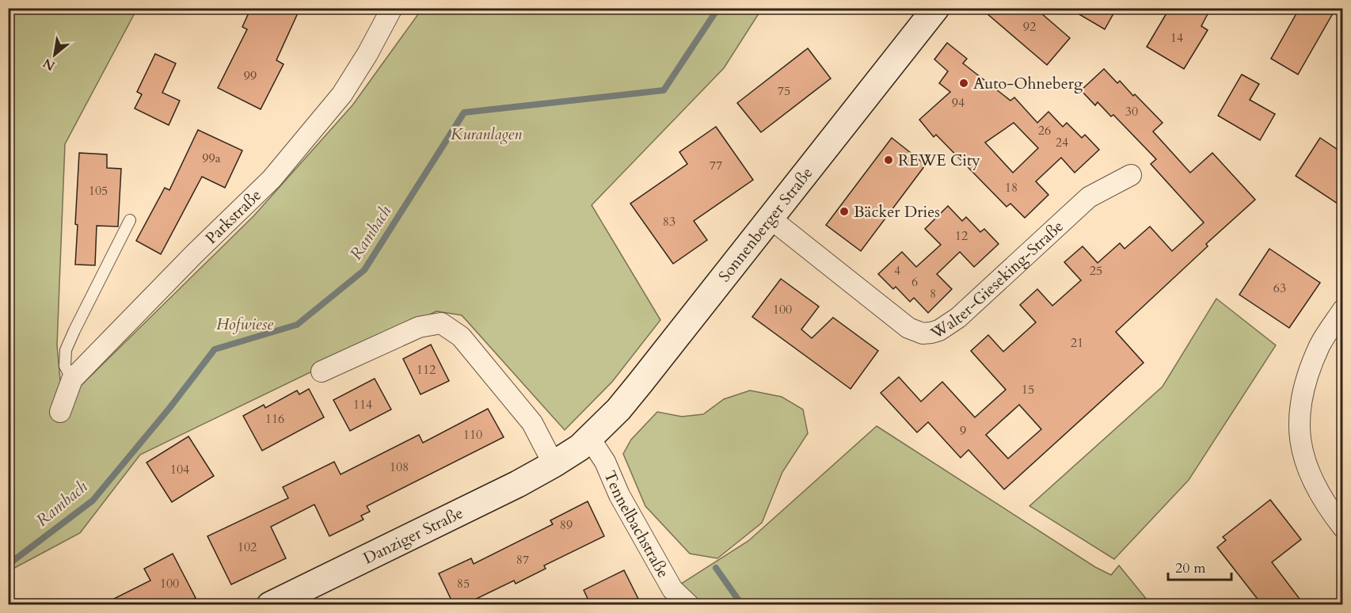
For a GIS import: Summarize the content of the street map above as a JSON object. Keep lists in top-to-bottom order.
{
  "streets": {
    "main road": ["Sonnenberger Straße", "Danziger Straße"],
    "street": ["Parkstraße", "Walter-Gieseking-Straße", "Tennelbachstraße"]
  },
  "crossings": [
    ["Sonnenberger Straße", "Walter-Gieseking-Straße"],
    ["Sonnenberger Straße", "Tennelbachstraße"],
    ["Sonnenberger Straße", "Danziger Straße"],
    ["Tennelbachstraße", "Danziger Straße"]
  ],
  "water": ["Rambach"],
  "parks": ["Kuranlagen", "Hofwiese"],
  "places": ["Auto-Ohneberg", "REWE City", "Bäcker Dries"],
  "house_numbers": [
    "92",
    "14",
    "99",
    "75",
    "94",
    "30",
    "26",
    "24",
    "99a",
    "77",
    "18",
    "105",
    "83",
    "12",
    "4",
    "25",
    "6",
    "63",
    "8",
    "100",
    "21",
    "112",
    "15",
    "114",
    "116",
    "9",
    "110",
    "108",
    "104",
    "89",
    "102",
    "87",
    "100",
    "85"
  ],
  "scale_bar": "20 m",
  "north": "bottom left"
}
